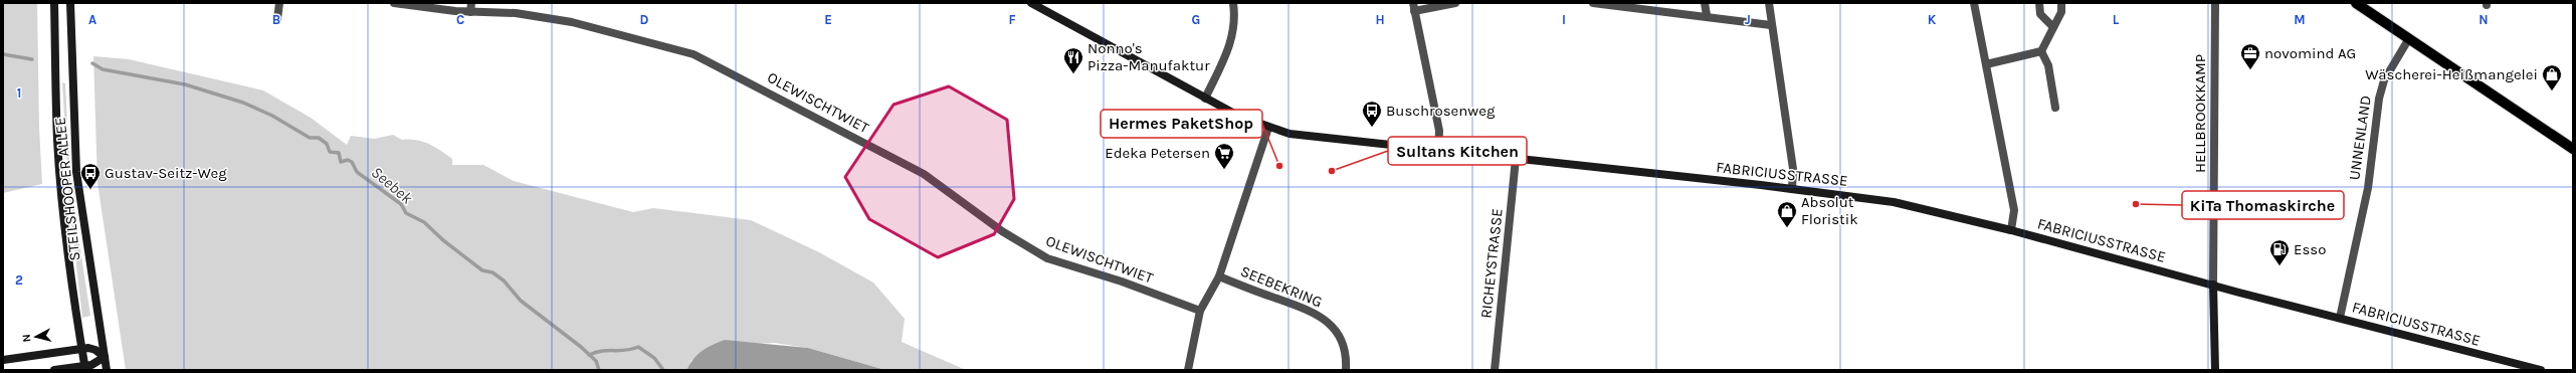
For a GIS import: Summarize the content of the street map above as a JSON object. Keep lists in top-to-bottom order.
{
  "streets": {
    "street": [
      "OLEWISCHTWIET",
      "HELLBROOKKAMP",
      "UNNENLAND",
      "FABRICIUSSTRASSE",
      "STEILSHOOPER ALLEE",
      "RICHEYSTRASSE",
      "SEEBEKRING"
    ]
  },
  "crossings": [
    ["OLEWISCHTWIET", "SEEBEKRING"],
    ["HELLBROOKKAMP", "FABRICIUSSTRASSE"],
    ["UNNENLAND", "FABRICIUSSTRASSE"],
    ["FABRICIUSSTRASSE", "RICHEYSTRASSE"],
    ["FABRICIUSSTRASSE", "SEEBEKRING"]
  ],
  "water": ["Seebek"],
  "places": {
    "office": ["novomind AG"],
    "restaurant": ["Nonno's Pizza-Manufaktur"],
    "shop": ["Wäscherei-Heißmangelei", "Absolut Floristik"],
    "bus stop": ["Buschrosenweg", "Gustav-Seitz-Weg"],
    "other": ["Hermes PaketShop", "Sultans Kitchen", "KiTa Thomaskirche"],
    "supermarket": ["Edeka Petersen"],
    "fuel station": ["Esso"]
  },
  "north": "left",
  "grid": {
    "columns": [
      "A",
      "B",
      "C",
      "D",
      "E",
      "F",
      "G",
      "H",
      "I",
      "J",
      "K",
      "L",
      "M",
      "N"
    ],
    "rows": ["1", "2"]
  }
}
